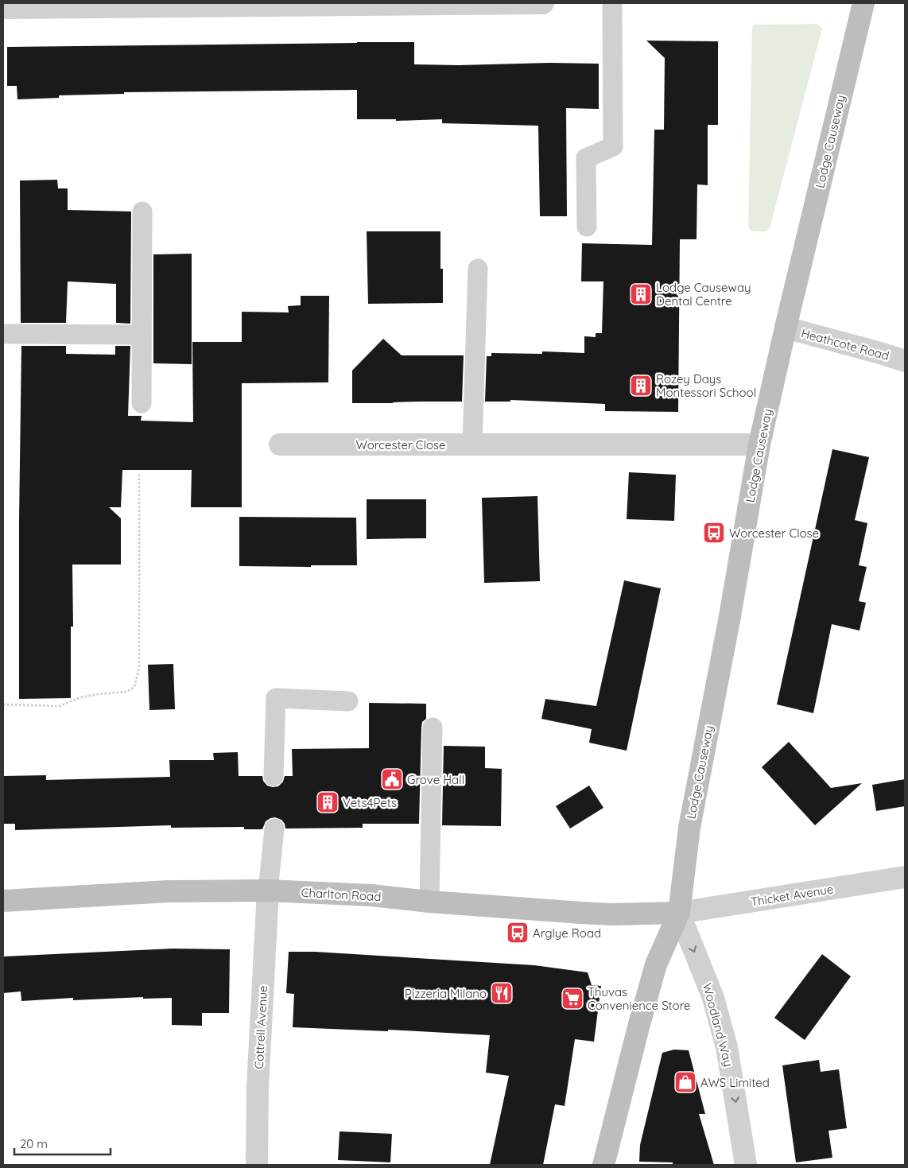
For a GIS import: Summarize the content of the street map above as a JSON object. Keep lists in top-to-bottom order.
{
  "streets": {
    "main road": ["Lodge Causeway", "Charlton Road"],
    "street": [
      "Heathcote Road",
      "Worcester Close",
      "Thicket Avenue",
      "Woodland Way",
      "Cottrell Avenue"
    ]
  },
  "crossings": [
    ["Lodge Causeway", "Heathcote Road"],
    ["Lodge Causeway", "Worcester Close"],
    ["Lodge Causeway", "Charlton Road"],
    ["Lodge Causeway", "Thicket Avenue"],
    ["Lodge Causeway", "Woodland Way"],
    ["Charlton Road", "Thicket Avenue"],
    ["Charlton Road", "Woodland Way"],
    ["Charlton Road", "Cottrell Avenue"],
    ["Thicket Avenue", "Woodland Way"]
  ],
  "one_way": ["Woodland Way"],
  "places": {
    "building": ["Lodge Causeway Dental Centre", "Rozey Days Montessori School", "Vets4Pets"],
    "bus stop": ["Worcester Close", "Arglye Road"],
    "public building": ["Grove Hall"],
    "restaurant": ["Pizzeria Milano"],
    "supermarket": ["Thuvas Convenience Store"],
    "shop": ["AWS Limited"]
  },
  "scale_bar": "20 m"
}
